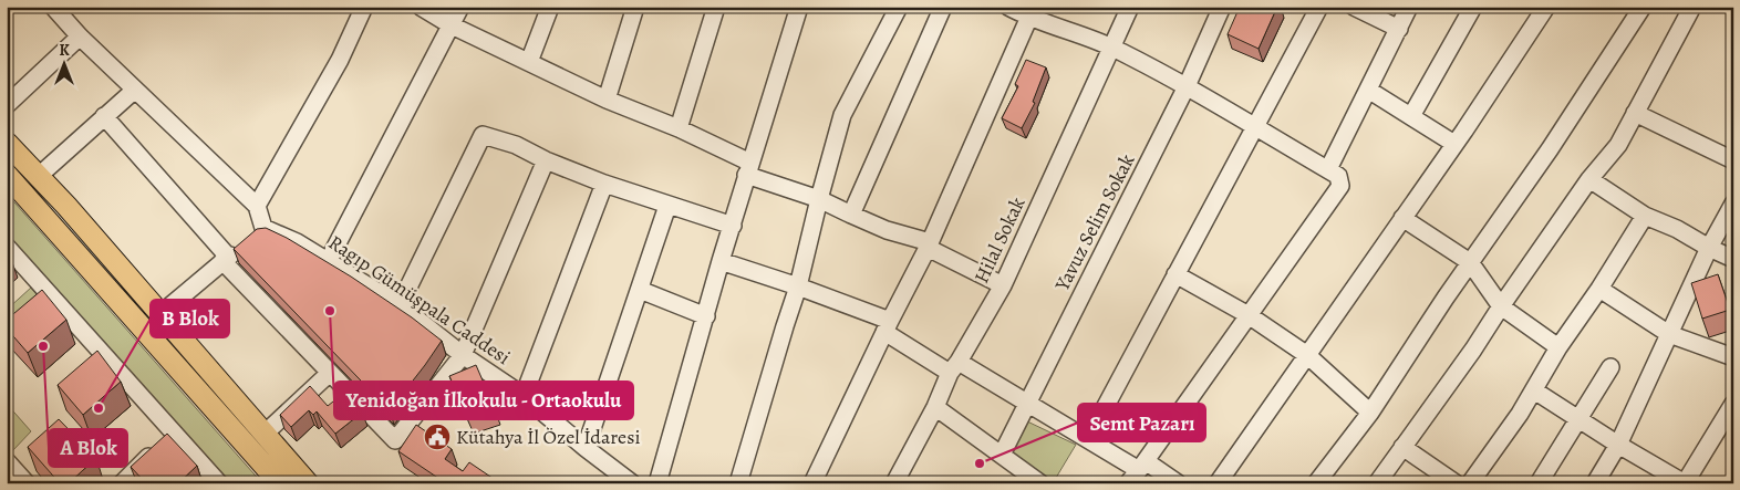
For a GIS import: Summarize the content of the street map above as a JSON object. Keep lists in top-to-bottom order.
{
  "streets": {
    "street": ["Yavuz Selim Sokak", "Hilal Sokak", "Ragıp Gümüşpala Caddesi"]
  },
  "places": {
    "other": [
      "Yenidoğan İlkokulu - Ortaokulu",
      "A Blok",
      "B Blok",
      "Semt Pazarı"
    ],
    "public building": ["Kütahya İl Özel İdaresi"]
  },
  "north": "top"
}
